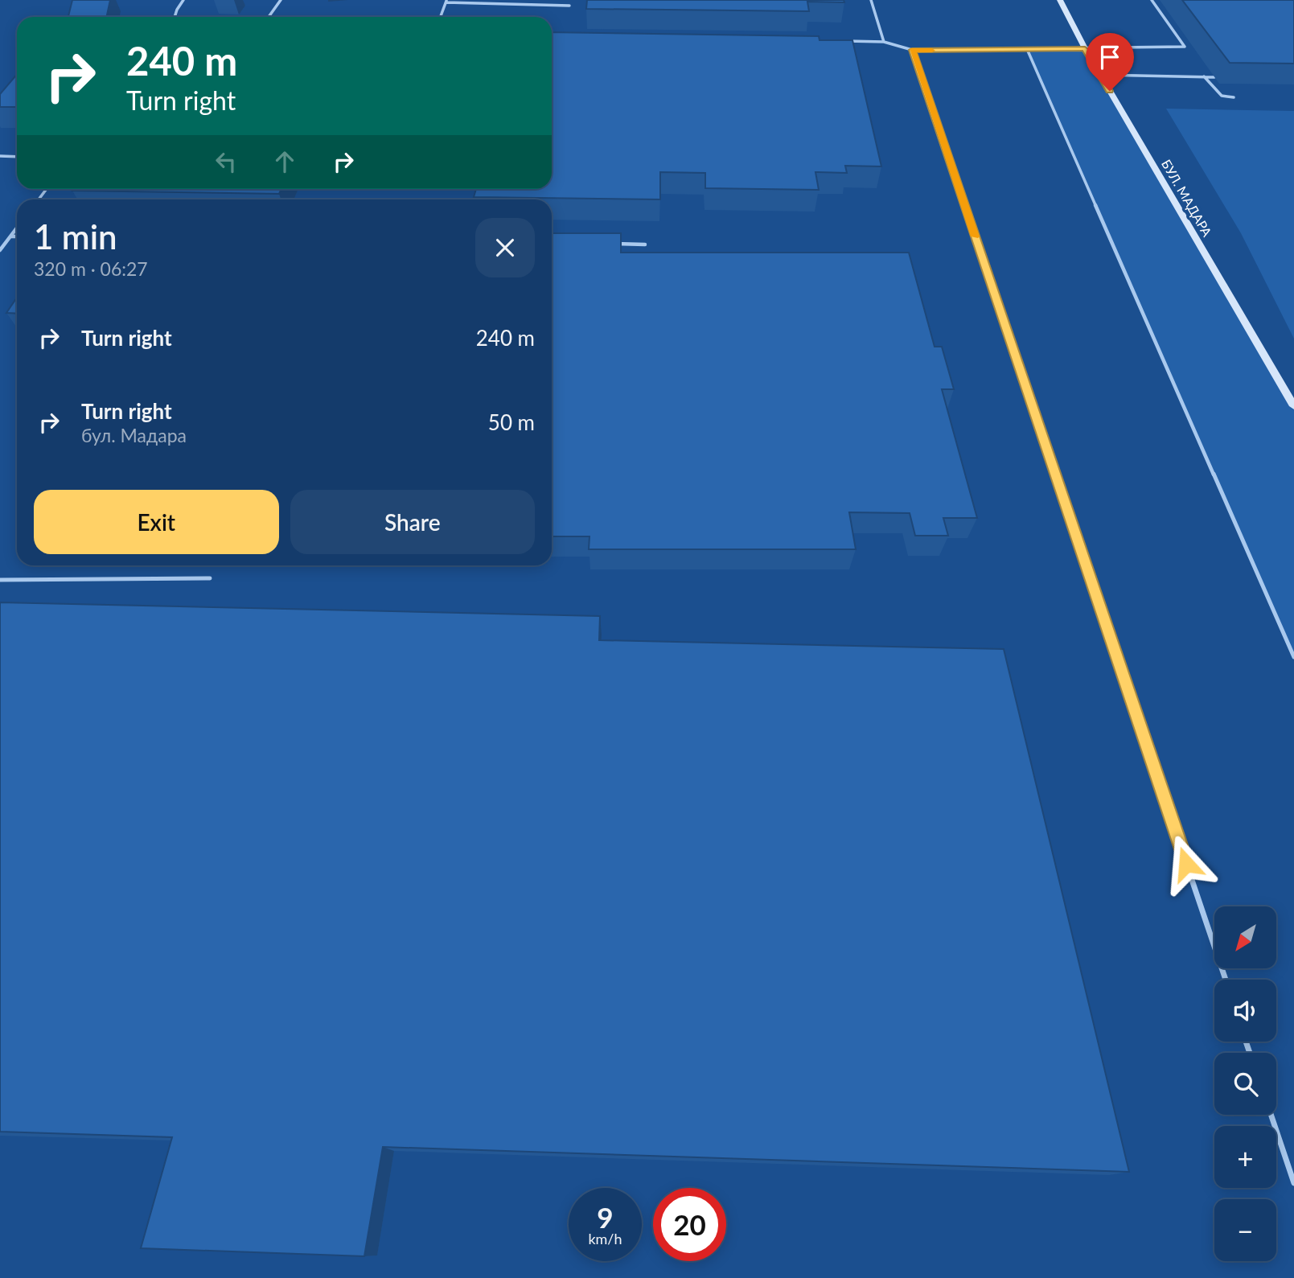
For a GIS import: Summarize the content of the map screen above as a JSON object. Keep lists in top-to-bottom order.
{
  "streets": {
    "main road": ["БУЛ. МАДАРА"]
  },
  "north": "bottom left",
  "page": {
    "turn": ["240 m", "Turn right"],
    "heading": ["1 min", "320 m · 06:27"],
    "list": [
      {
        "name": "Turn right",
        "value": "240 m"
      },
      {
        "name": "Turn right",
        "note": "бул. Мадара",
        "value": "50 m"
      }
    ],
    "buttons": ["Exit", "Share"],
    "map_buttons": ["+", "−"],
    "speed": "9 km/h",
    "limit": "20"
  }
}
